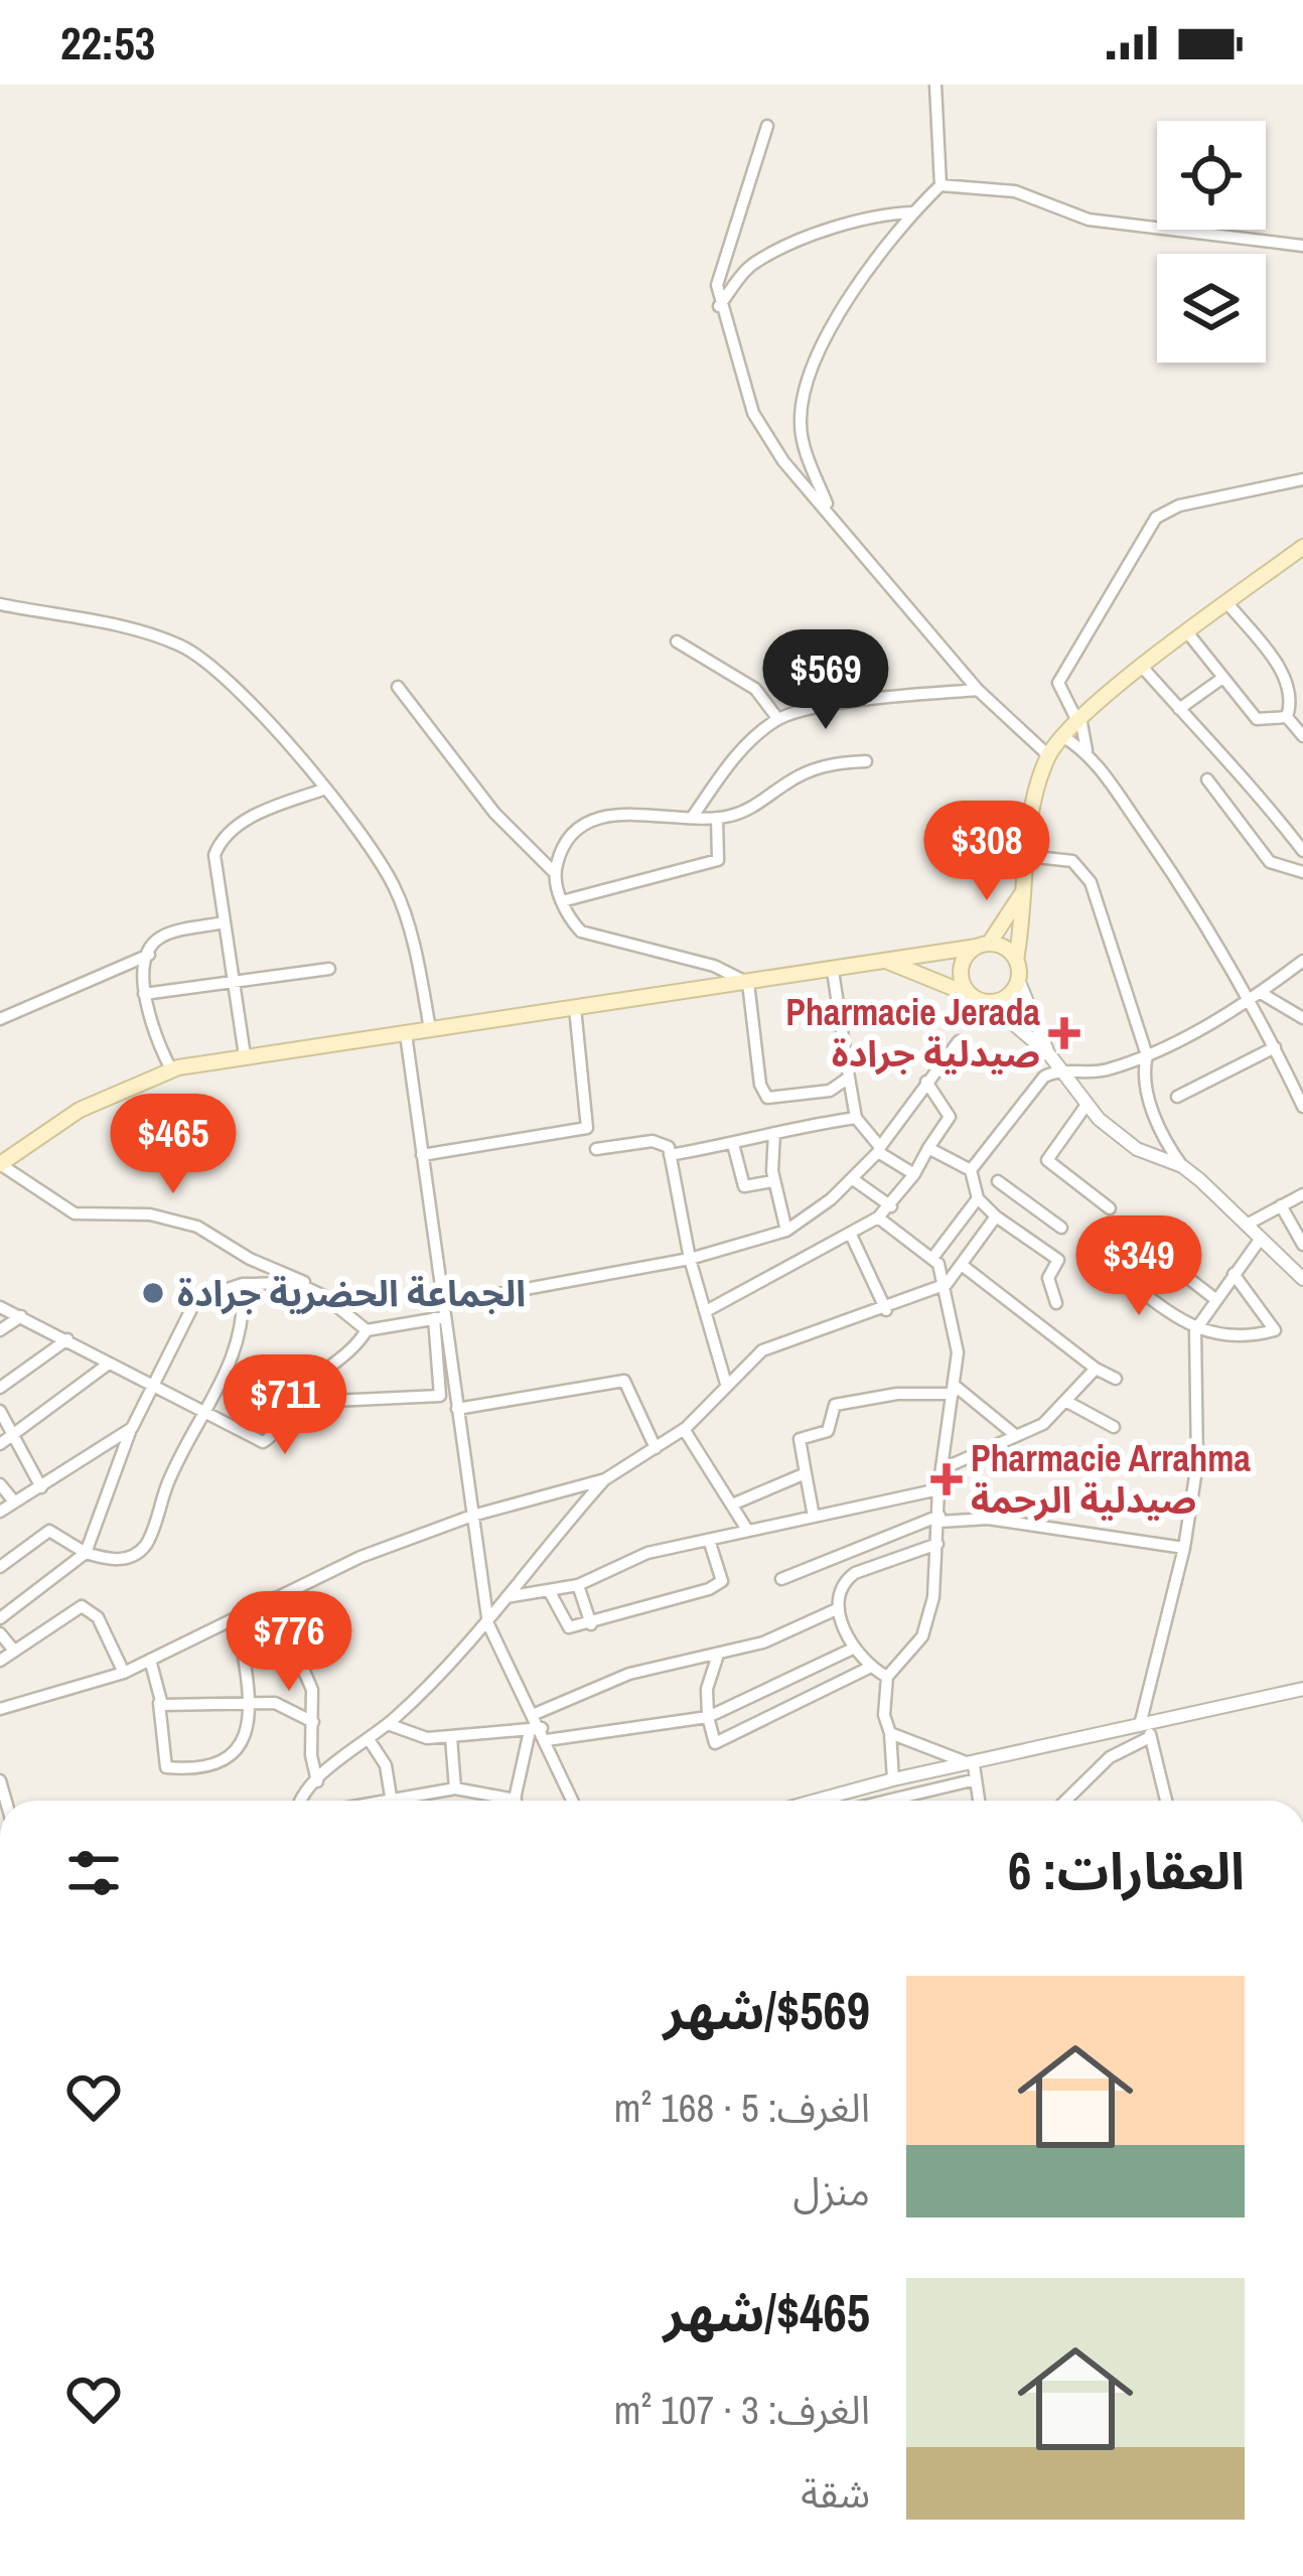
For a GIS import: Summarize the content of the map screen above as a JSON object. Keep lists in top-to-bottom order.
{
  "places": {
    "health": ["Pharmacie Jerada صيدلية جرادة", "Pharmacie Arrahma صيدلية الرحمة"],
    "other": ["الجماعة الحضرية جرادة"]
  },
  "page": {
    "status": "22:53",
    "price": [
      "$569",
      "$308",
      "$465",
      "$349",
      "$711",
      "$776"
    ],
    "heading": "العقارات: 6",
    "list": [
      {
        "name": "$569/شهر",
        "note": "الغرف: 5 · 168 m² · منزل"
      },
      {
        "name": "$465/شهر",
        "note": "الغرف: 3 · 107 m² · شقة"
      }
    ]
  }
}
